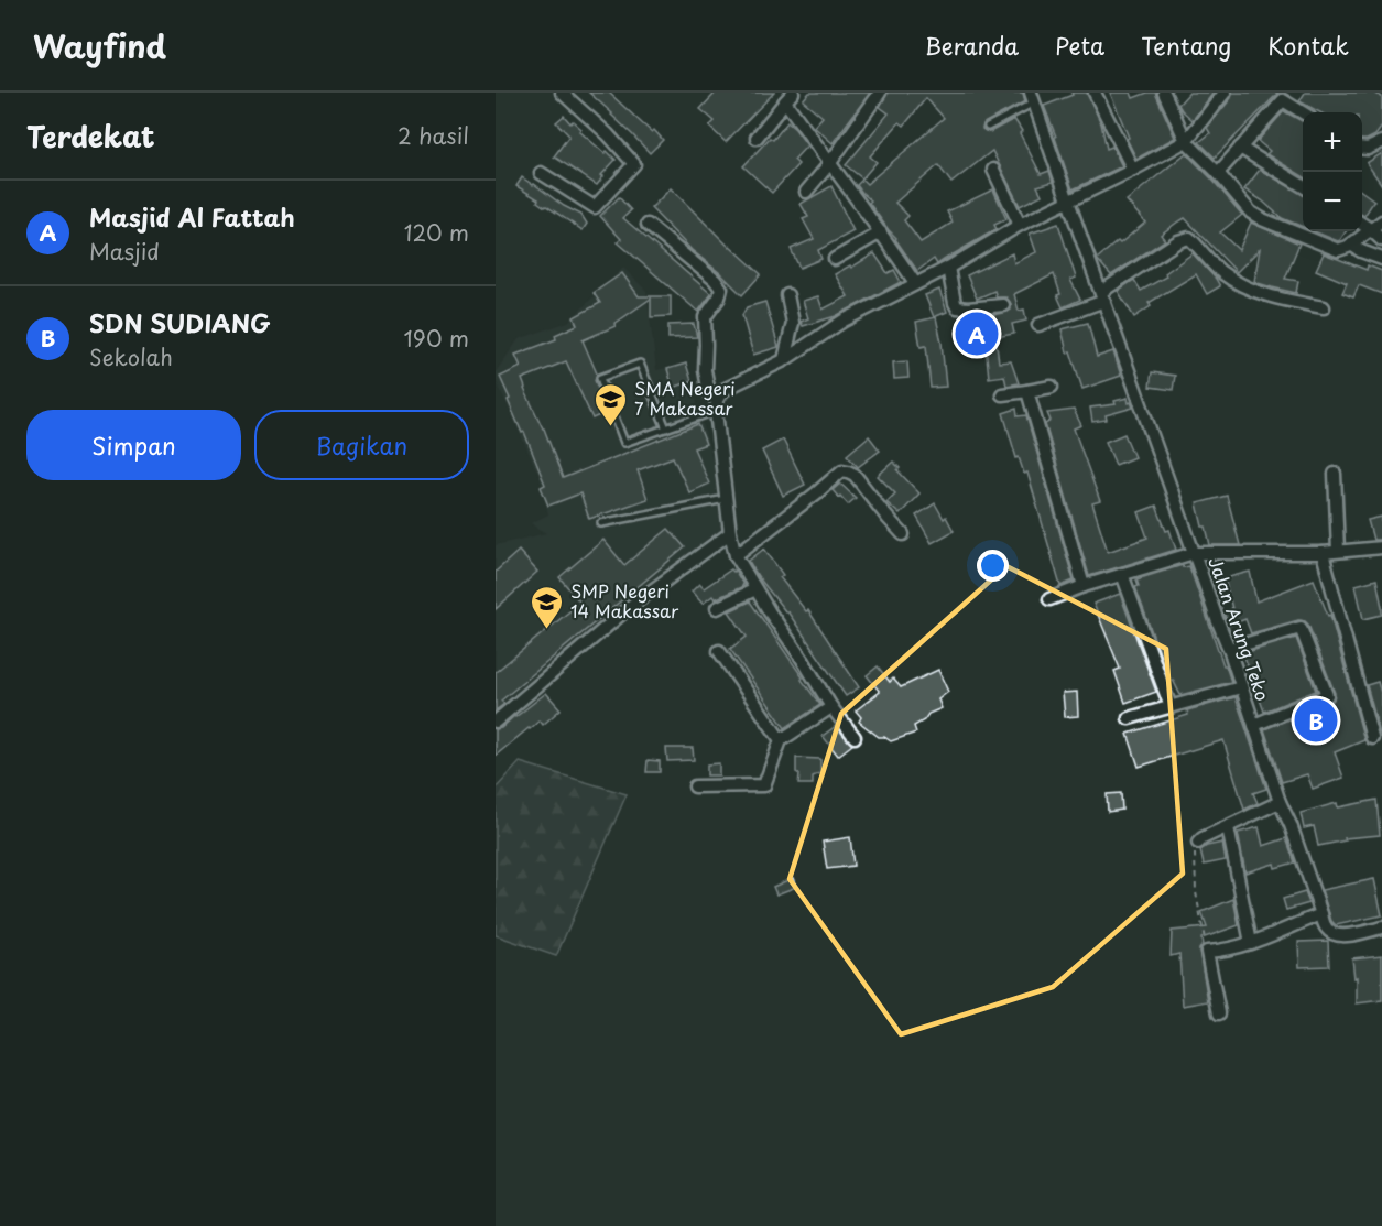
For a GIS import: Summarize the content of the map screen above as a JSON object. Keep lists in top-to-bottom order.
{
  "streets": {
    "street": ["Jalan Arung Teko"]
  },
  "places": {
    "school or university": ["SMA Negeri 7 Makassar", "SMP Negeri 14 Makassar"]
  },
  "page": {
    "header": "Wayfind",
    "nav": [
      "Beranda",
      "Peta",
      "Tentang",
      "Kontak"
    ],
    "heading": ["Terdekat", "2 hasil"],
    "map_buttons": ["+", "−"],
    "list": [
      {
        "mark": "A",
        "name": "Masjid Al Fattah",
        "note": "Masjid",
        "value": "120 m"
      },
      {
        "mark": "B",
        "name": "SDN SUDIANG",
        "note": "Sekolah",
        "value": "190 m"
      }
    ],
    "pins": ["A", "B"],
    "buttons": ["Simpan", "Bagikan"]
  }
}
